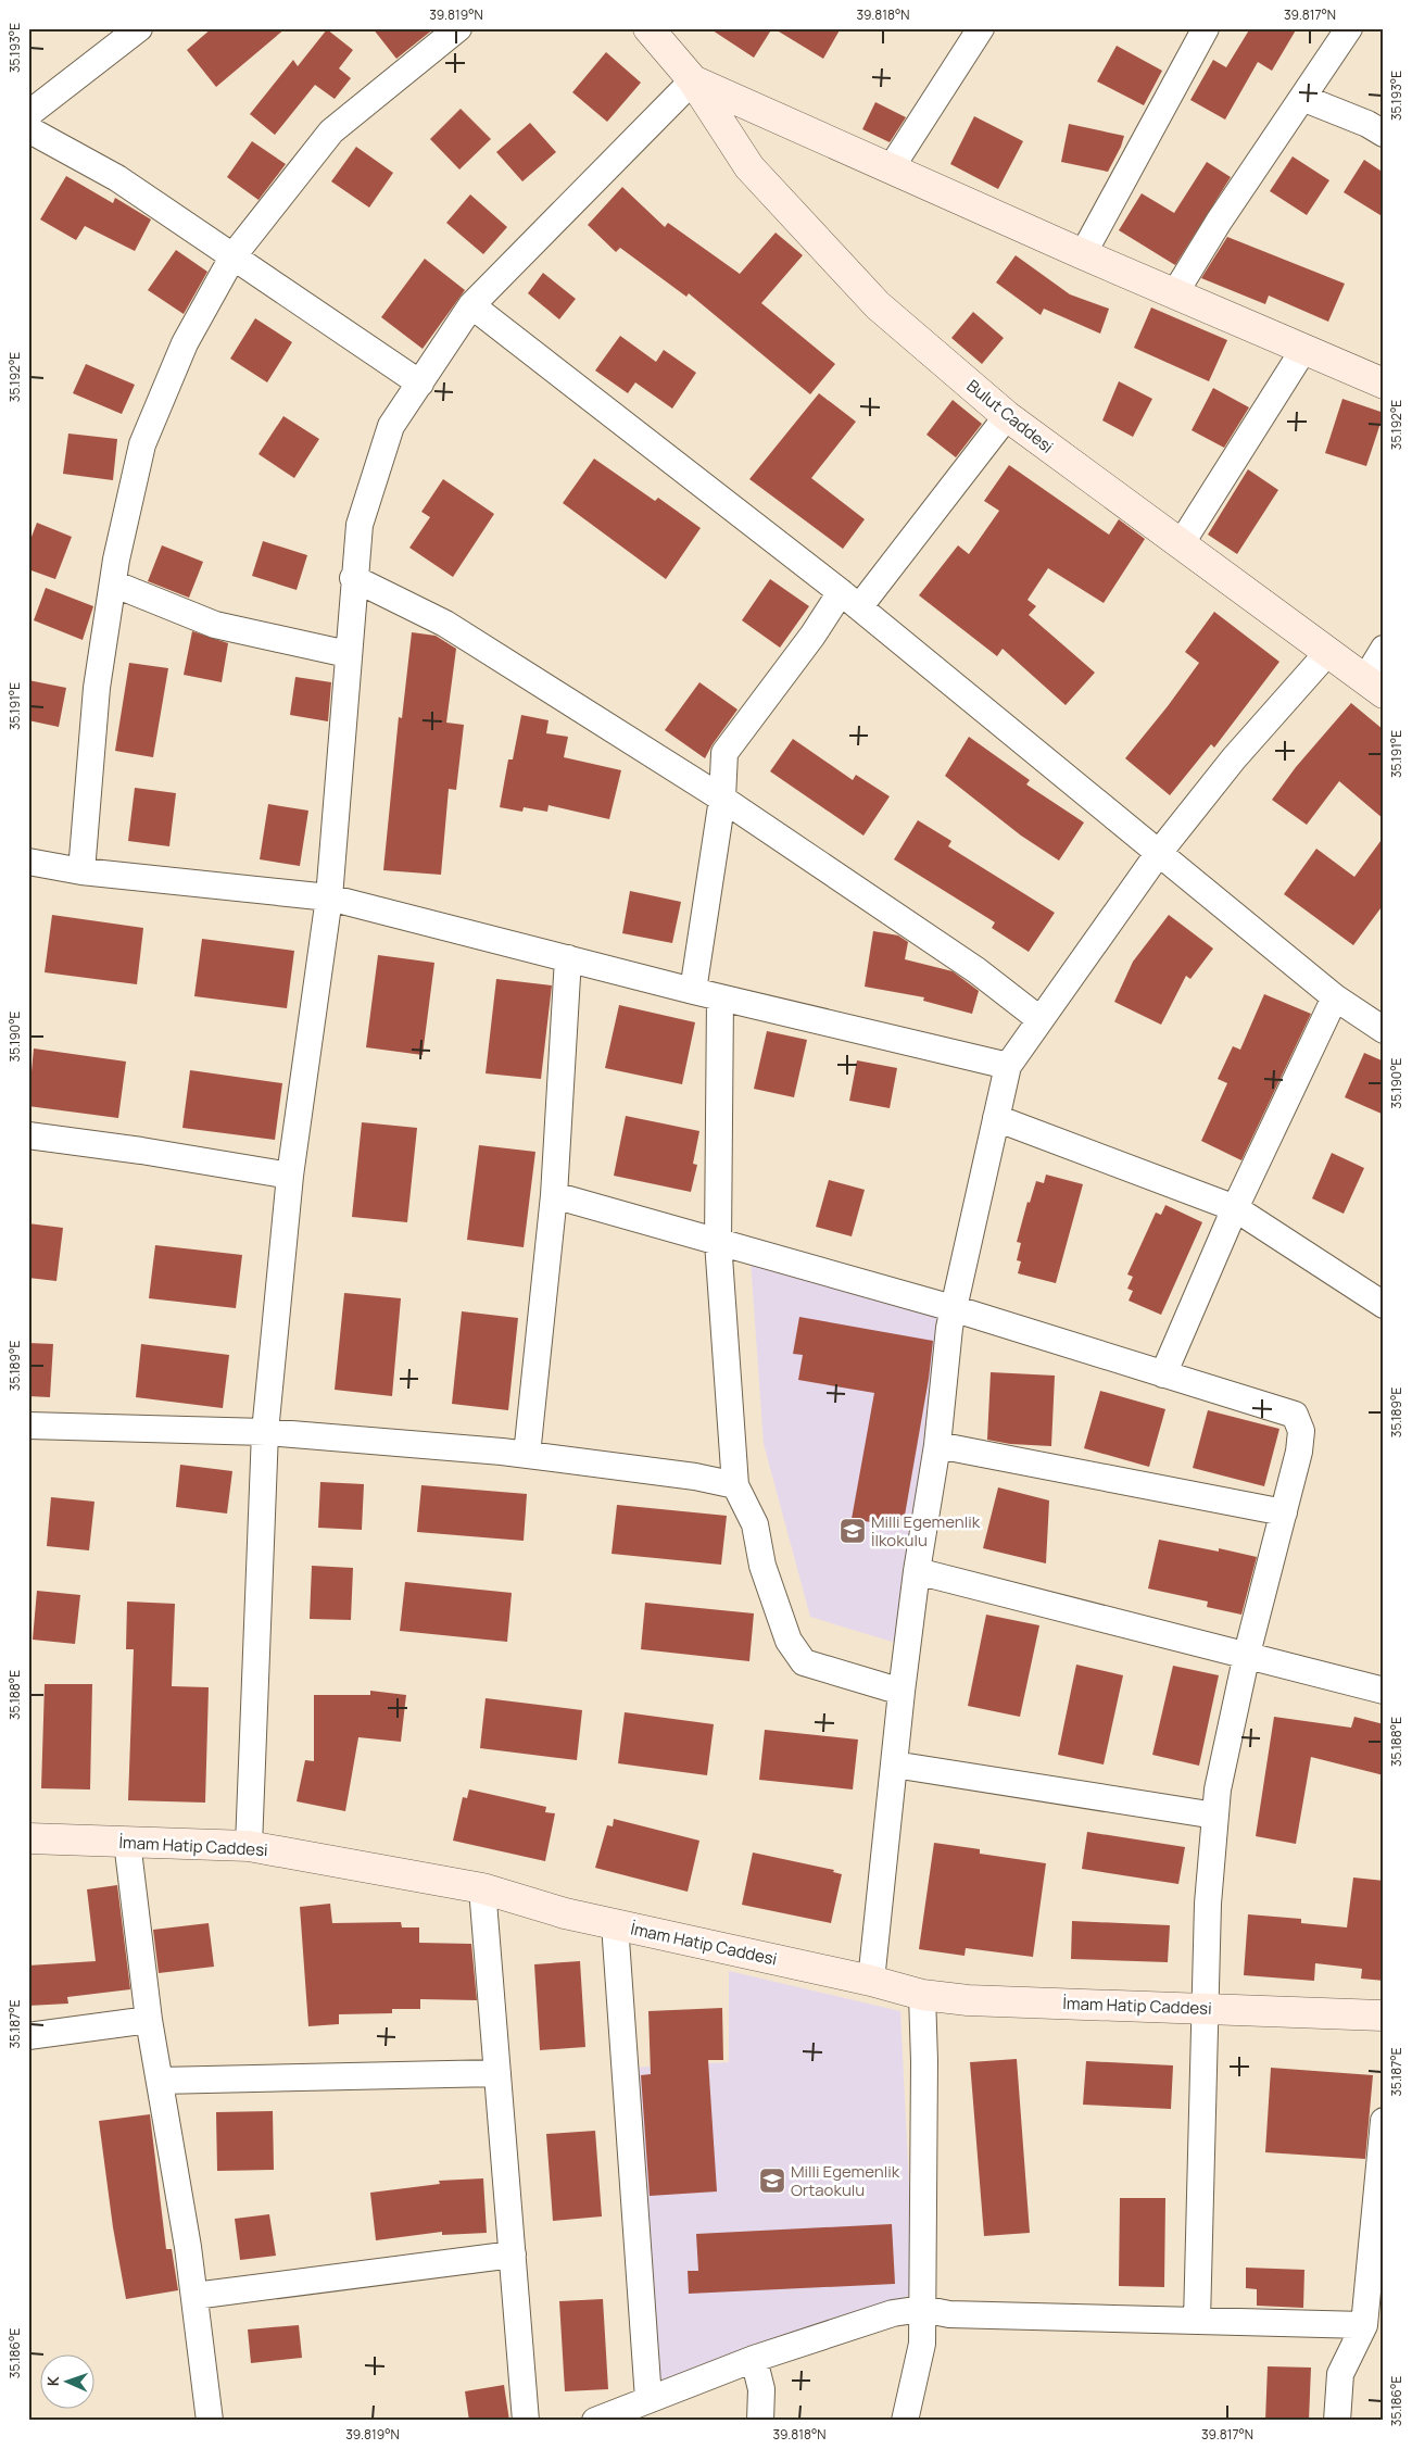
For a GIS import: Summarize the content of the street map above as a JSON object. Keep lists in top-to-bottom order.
{
  "streets": {
    "street": ["Bulut Caddesi", "İmam Hatip Caddesi"]
  },
  "places": {
    "school or university": ["Milli Egemenlik İlkokulu", "Milli Egemenlik Ortaokulu"]
  },
  "north": "left",
  "coordinates": [
    "39.819°N",
    "39.818°N",
    "39.817°N",
    "35.193°E",
    "35.192°E",
    "35.191°E",
    "35.190°E",
    "35.189°E",
    "35.188°E",
    "35.187°E",
    "35.186°E"
  ]
}
